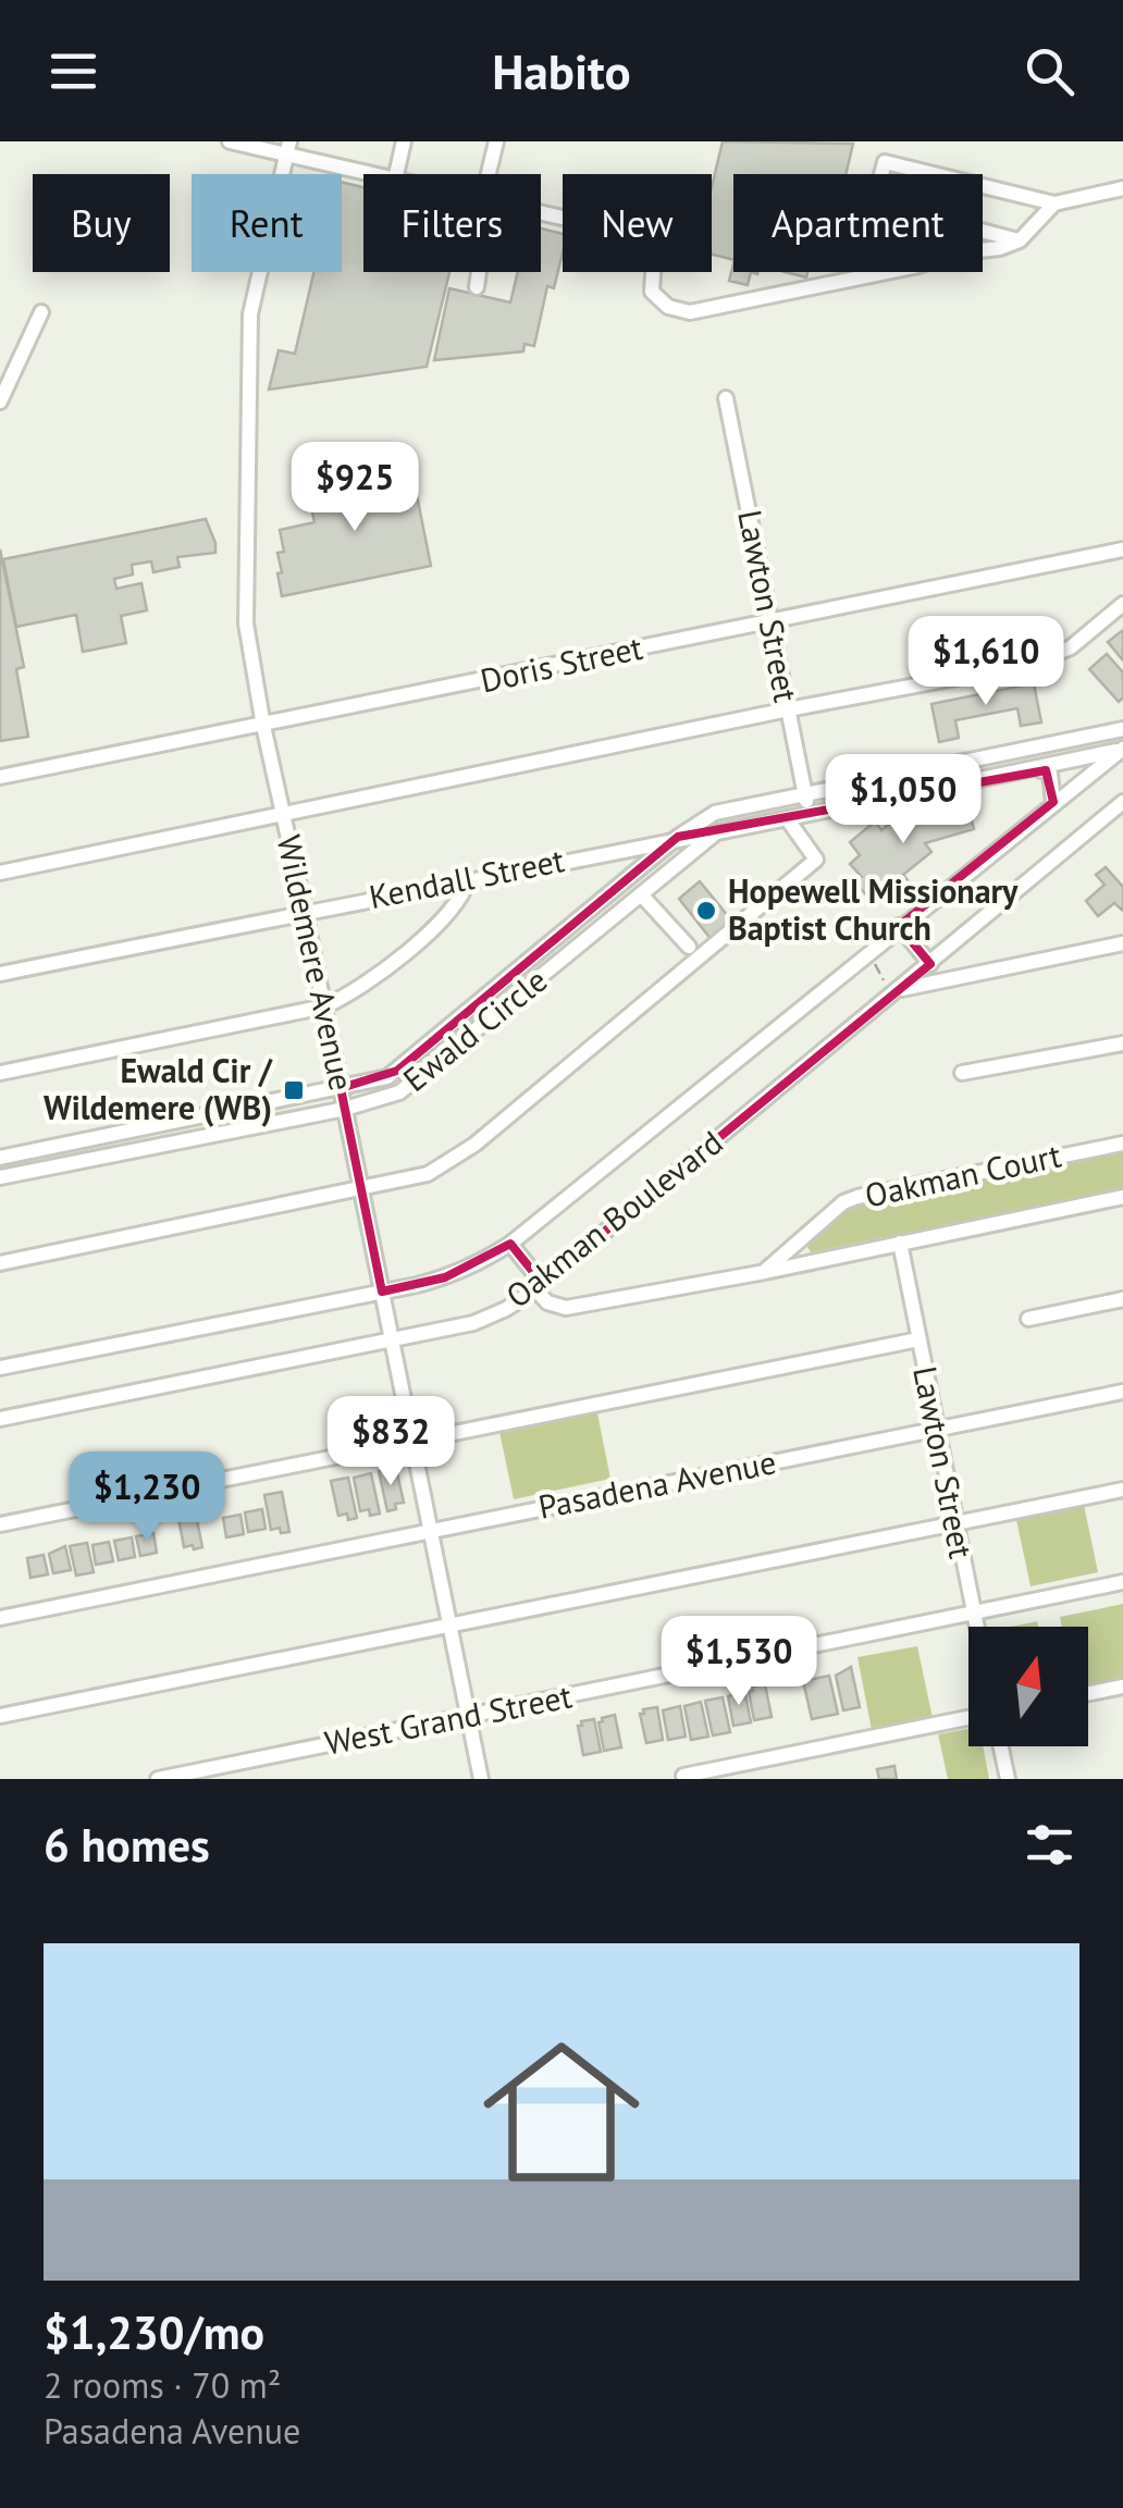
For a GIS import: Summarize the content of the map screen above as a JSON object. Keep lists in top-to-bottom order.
{
  "streets": {
    "street": [
      "Lawton Street",
      "Doris Street",
      "Kendall Street",
      "Wildemere Avenue",
      "Ewald Circle",
      "Oakman Court",
      "Oakman Boulevard",
      "Pasadena Avenue",
      "West Grand Street"
    ]
  },
  "crossings": [
    ["Lawton Street", "Doris Street"],
    ["Lawton Street", "Kendall Street"],
    ["Lawton Street", "Oakman Court"],
    ["Lawton Street", "Pasadena Avenue"],
    ["Lawton Street", "West Grand Street"],
    ["Doris Street", "Wildemere Avenue"],
    ["Kendall Street", "Wildemere Avenue"],
    ["Kendall Street", "Ewald Circle"],
    ["Kendall Street", "Oakman Boulevard"],
    ["Wildemere Avenue", "Ewald Circle"],
    ["Wildemere Avenue", "Oakman Boulevard"],
    ["Wildemere Avenue", "Pasadena Avenue"],
    ["Wildemere Avenue", "West Grand Street"],
    ["Oakman Court", "Oakman Boulevard"]
  ],
  "places": {
    "other": ["Hopewell Missionary Baptist Church"],
    "transit": ["Ewald Cir / Wildemere (WB)"]
  },
  "north": "top",
  "page": {
    "header": "Habito",
    "chip": [
      "Buy",
      "Rent",
      "Filters",
      "New",
      "Apartment"
    ],
    "price": [
      "$925",
      "$1,610",
      "$1,050",
      "$832",
      "$1,230",
      "$1,530"
    ],
    "heading": "6 homes",
    "list": [
      {
        "name": "$1,230/mo",
        "note": "2 rooms · 70 m² · Pasadena Avenue"
      }
    ]
  }
}
